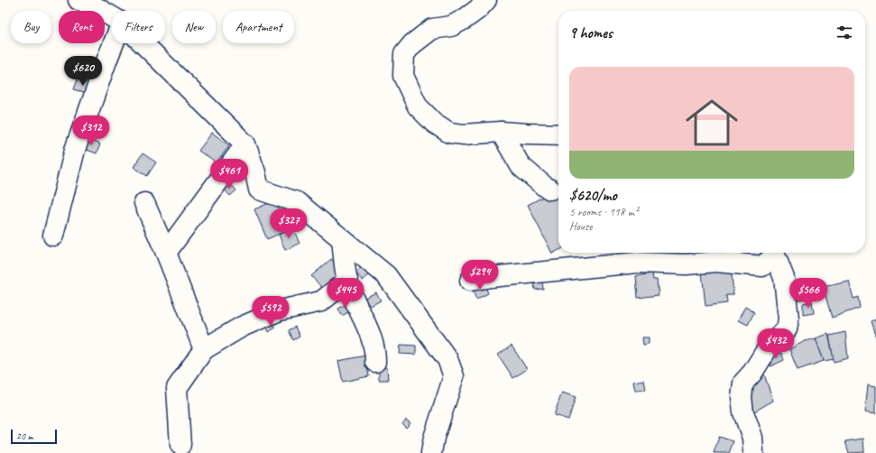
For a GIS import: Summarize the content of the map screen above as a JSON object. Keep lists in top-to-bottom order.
{
  "scale_bar": "20 m",
  "page": {
    "chip": [
      "Buy",
      "Rent",
      "Filters",
      "New",
      "Apartment"
    ],
    "heading": "9 homes",
    "list": [
      {
        "name": "$620/mo",
        "note": "5 rooms · 118 m² · House"
      }
    ],
    "price": [
      "$620",
      "$312",
      "$461",
      "$327",
      "$294",
      "$445",
      "$566",
      "$592",
      "$432"
    ],
    "scale": "20 m"
  }
}
